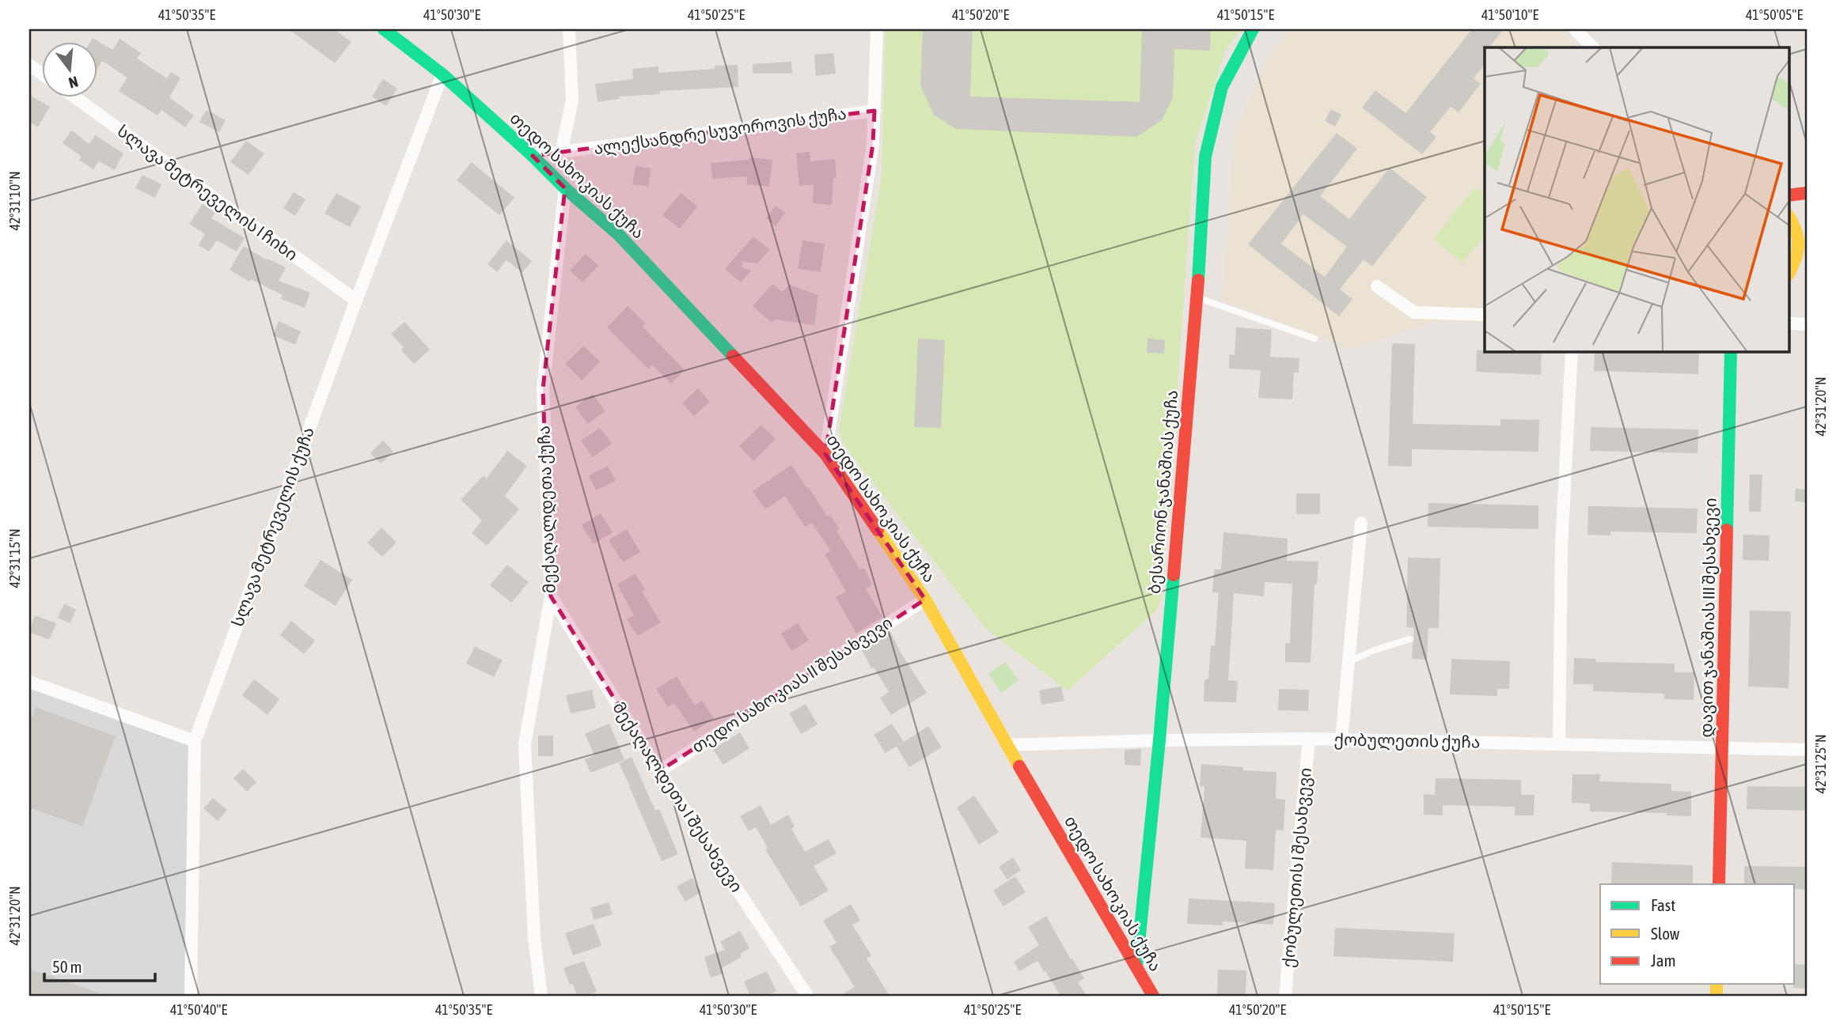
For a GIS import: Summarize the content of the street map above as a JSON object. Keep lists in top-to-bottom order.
{
  "streets": {
    "street": [
      "ალექსანდრე სუვოროვის ქუჩა",
      "თედო სახოკიას ქუჩა",
      "სლავა მეტრეველის I ჩიხი",
      "ბესარიონ ჯანაშიას ქუჩა",
      "მექაღალდეთა ქუჩა",
      "სლავა მეტრეველის ქუჩა",
      "დავით ჯანაშიას III შესახვევი",
      "თედო სახოკიას II შესახვევი",
      "ქობულეთის ქუჩა",
      "მექაღალდეთა I შესახვევი",
      "ქობულეთის I შესახვევი"
    ]
  },
  "crossings": [
    ["ალექსანდრე სუვოროვის ქუჩა", "თედო სახოკიას ქუჩა"],
    ["თედო სახოკიას ქუჩა", "ბესარიონ ჯანაშიას ქუჩა"],
    ["თედო სახოკიას ქუჩა", "მექაღალდეთა ქუჩა"],
    ["თედო სახოკიას ქუჩა", "სლავა მეტრეველის ქუჩა"],
    ["თედო სახოკიას ქუჩა", "თედო სახოკიას II შესახვევი"],
    ["თედო სახოკიას ქუჩა", "ქობულეთის ქუჩა"],
    ["სლავა მეტრეველის I ჩიხი", "სლავა მეტრეველის ქუჩა"],
    ["ბესარიონ ჯანაშიას ქუჩა", "ქობულეთის ქუჩა"],
    ["მექაღალდეთა ქუჩა", "მექაღალდეთა I შესახვევი"],
    ["დავით ჯანაშიას III შესახვევი", "ქობულეთის ქუჩა"],
    ["თედო სახოკიას II შესახვევი", "მექაღალდეთა I შესახვევი"],
    ["ქობულეთის ქუჩა", "ქობულეთის I შესახვევი"]
  ],
  "legend": ["Fast", "Slow", "Jam"],
  "scale_bar": "50 m",
  "north": "bottom",
  "coordinates": [
    "41°50'35\"E",
    "41°50'30\"E",
    "41°50'25\"E",
    "41°50'20\"E",
    "41°50'15\"E",
    "41°50'10\"E",
    "41°50'05\"E",
    "42°31'10\"N",
    "42°31'20\"N",
    "42°31'15\"N",
    "42°31'25\"N",
    "41°50'40\"E"
  ]
}
